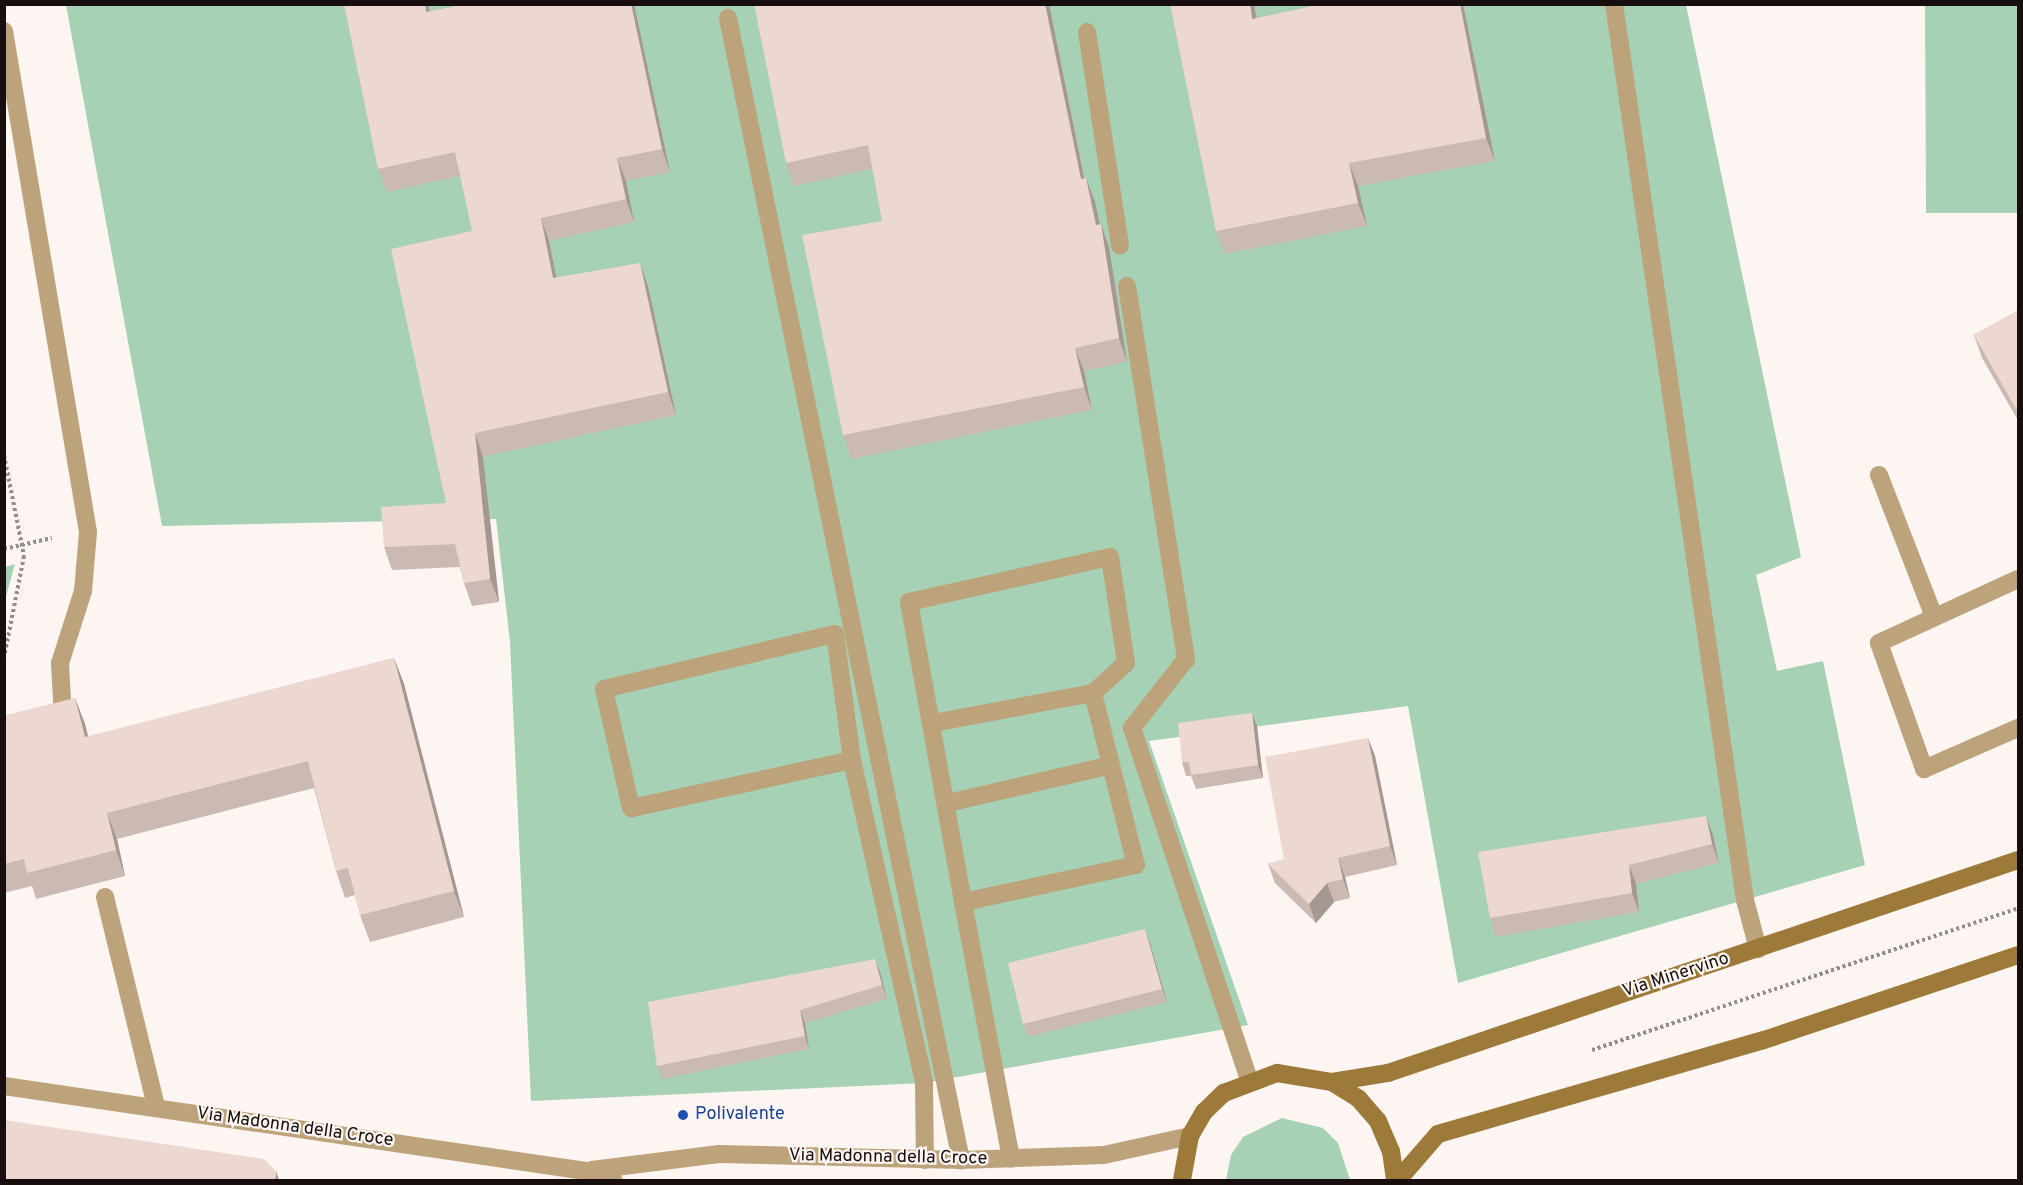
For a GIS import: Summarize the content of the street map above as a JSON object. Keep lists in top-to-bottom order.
{
  "streets": {
    "main road": ["Via Minervino"],
    "street": ["Via Madonna della Croce"]
  },
  "places": ["Polivalente"]
}
